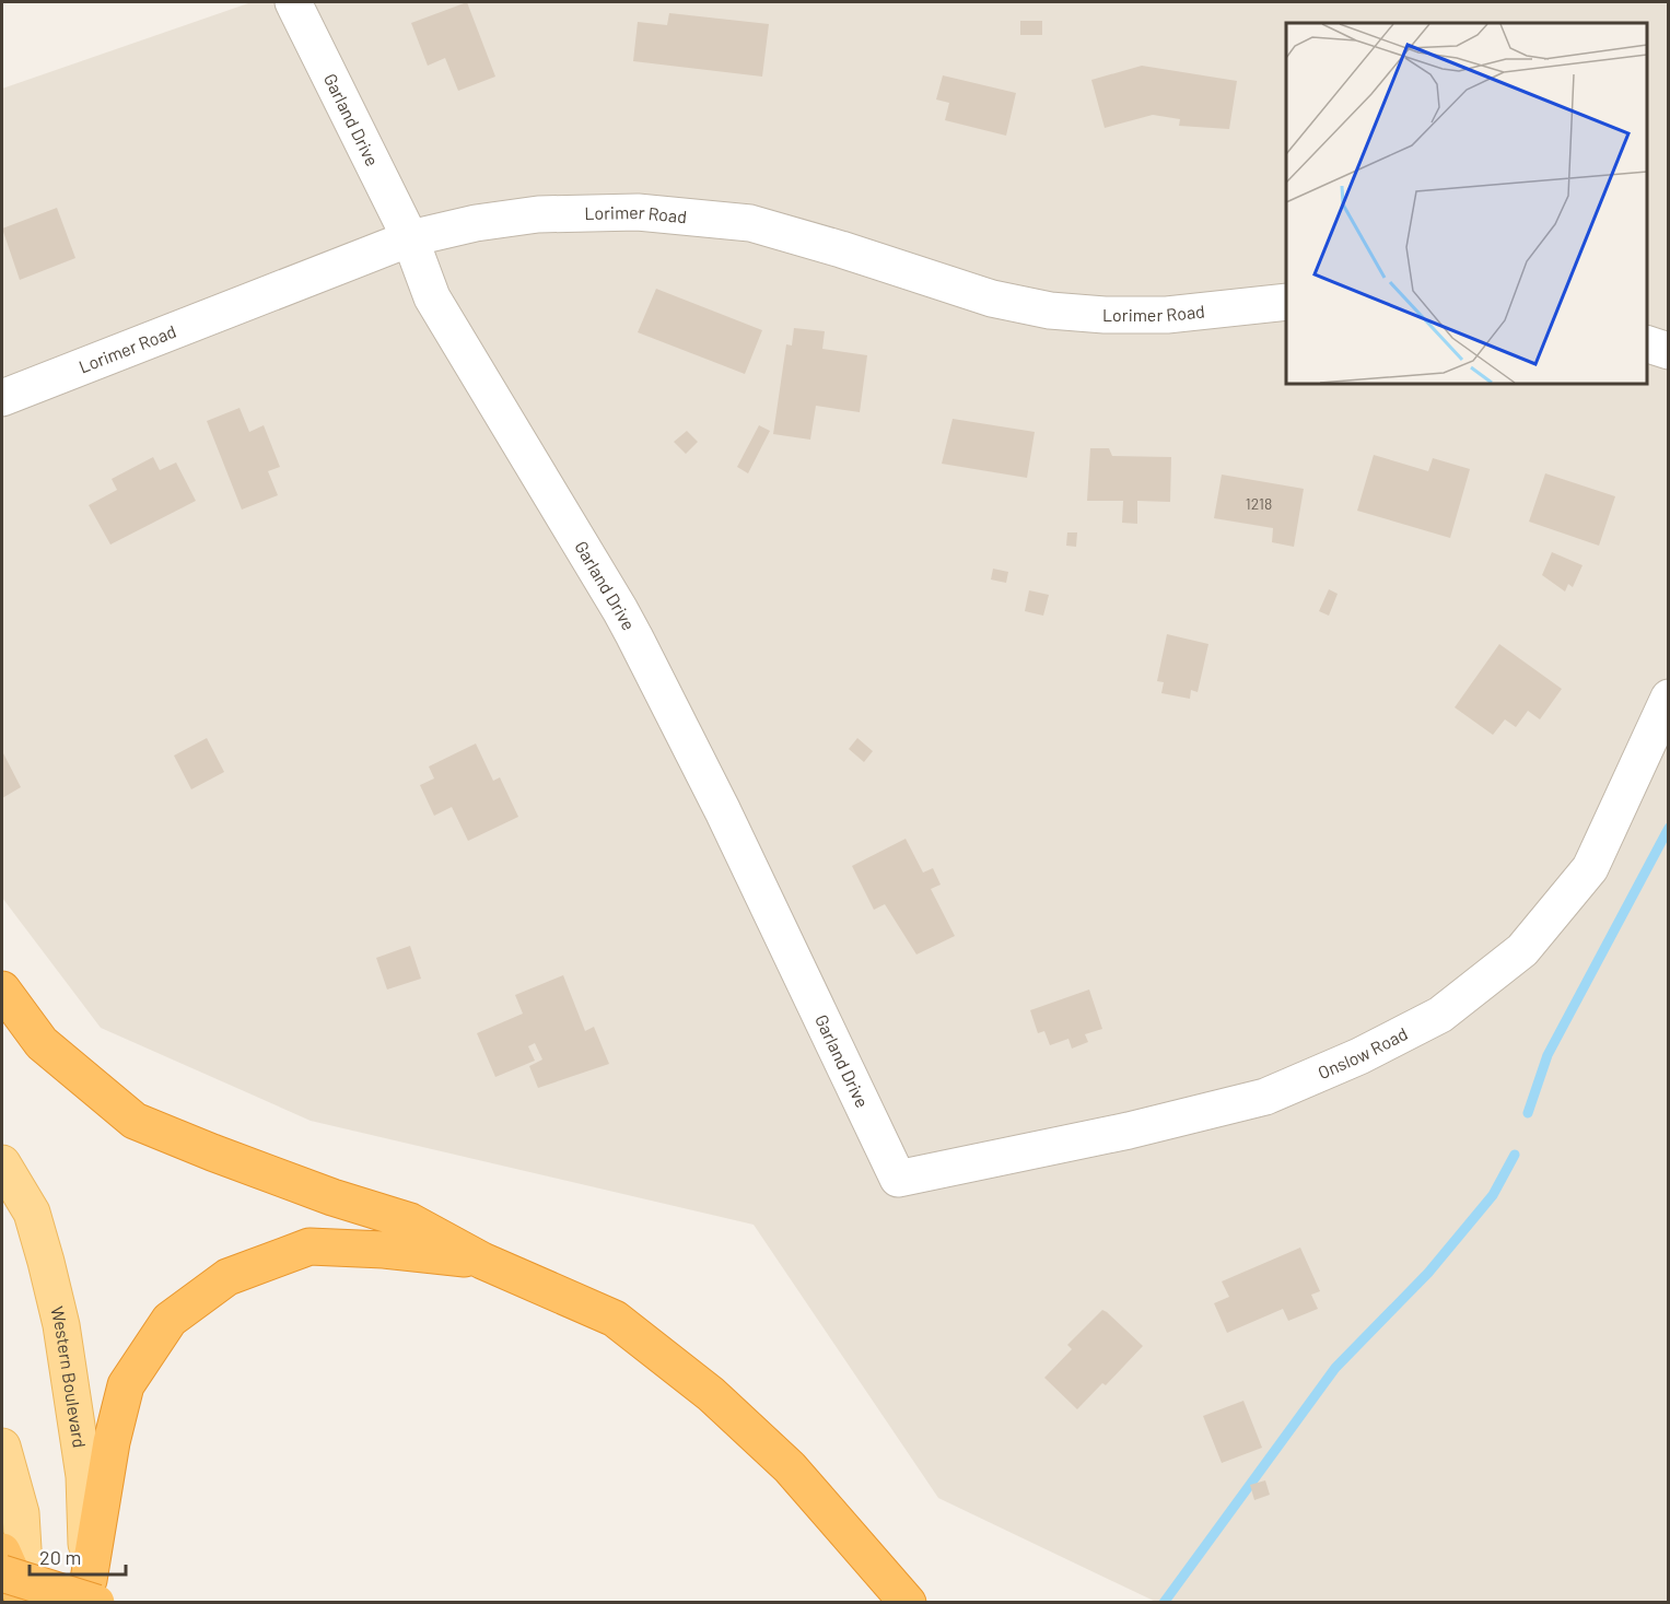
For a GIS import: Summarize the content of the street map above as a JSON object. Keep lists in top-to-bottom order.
{
  "streets": {
    "main road": ["Western Boulevard"],
    "street": ["Garland Drive", "Lorimer Road", "Onslow Road"]
  },
  "crossings": [
    ["Garland Drive", "Lorimer Road"],
    ["Garland Drive", "Onslow Road"]
  ],
  "house_numbers": ["1218"],
  "scale_bar": "20 m"
}
